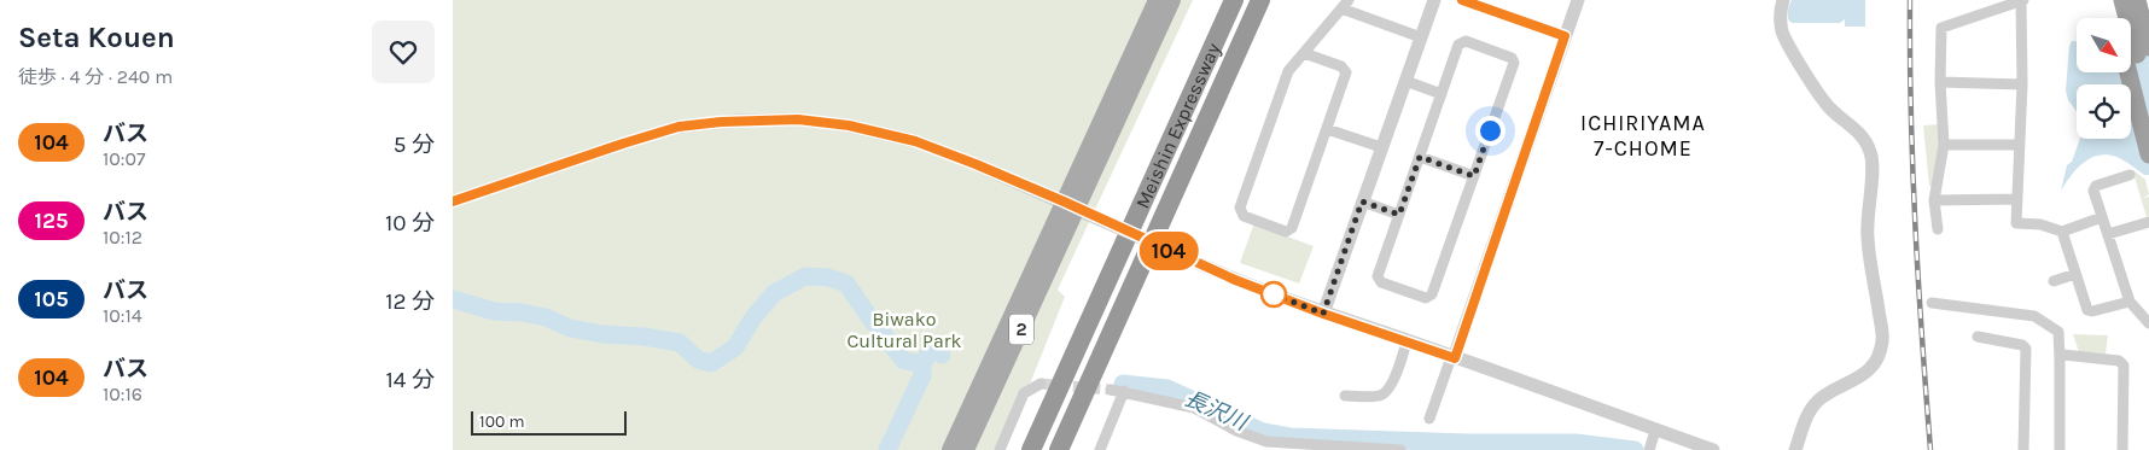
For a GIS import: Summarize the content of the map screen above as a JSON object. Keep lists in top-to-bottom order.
{
  "streets": {
    "highway": ["Meishin Expressway"],
    "main road": ["2"]
  },
  "districts": ["ICHIRIYAMA 7-CHOME"],
  "water": ["長沢川"],
  "parks": ["Biwako Cultural Park"],
  "lines": ["bus line 104"],
  "scale_bar": "100 m",
  "north": "bottom right",
  "page": {
    "heading": ["Seta Kouen", "徒歩 · 4 分 · 240 m"],
    "on_map": "104",
    "list": [
      {
        "mark": "104",
        "name": "バス",
        "note": "10:07",
        "value": "5 分"
      },
      {
        "mark": "125",
        "name": "バス",
        "note": "10:12",
        "value": "10 分"
      },
      {
        "mark": "105",
        "name": "バス",
        "note": "10:14",
        "value": "12 分"
      },
      {
        "mark": "104",
        "name": "バス",
        "note": "10:16",
        "value": "14 分"
      }
    ],
    "scale": "100 m"
  }
}
